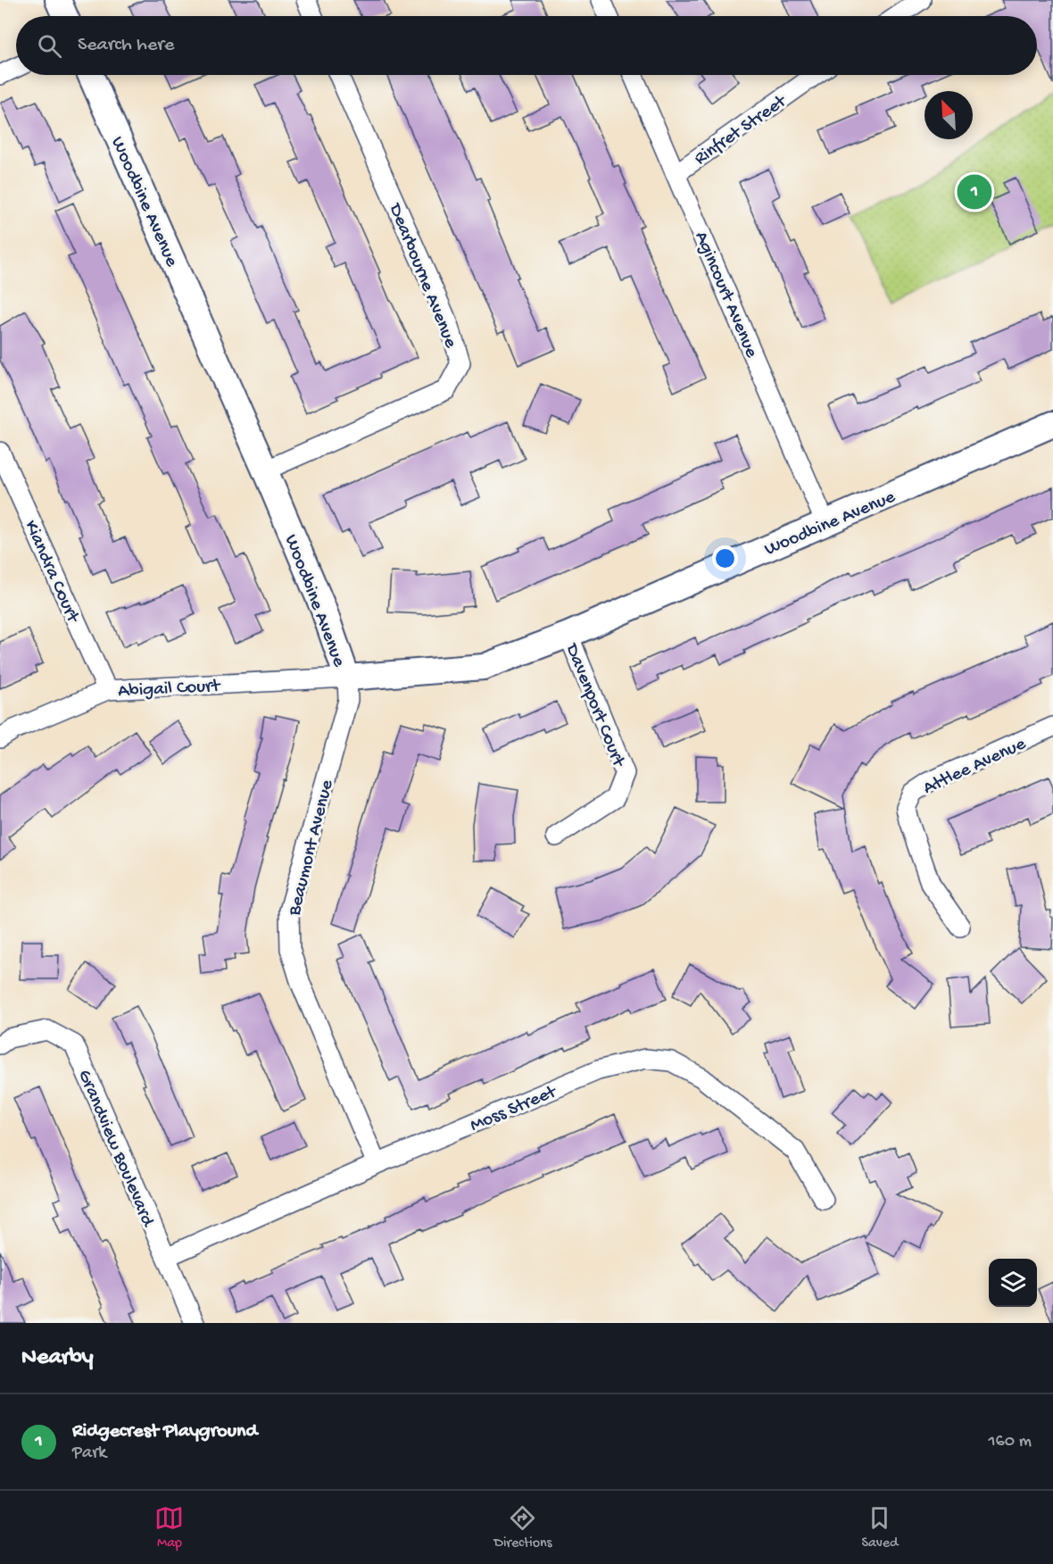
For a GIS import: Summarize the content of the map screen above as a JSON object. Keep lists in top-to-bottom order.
{
  "streets": {
    "street": [
      "Rinfret Street",
      "Woodbine Avenue",
      "Dearbourne Avenue",
      "Agincourt Avenue",
      "Kiandra Court",
      "Abigail Court",
      "Davenport Court",
      "Attlee Avenue",
      "Beaumont Avenue",
      "Moss Street",
      "Grandview Boulevard"
    ]
  },
  "crossings": [
    ["Rinfret Street", "Agincourt Avenue"],
    ["Woodbine Avenue", "Dearbourne Avenue"],
    ["Woodbine Avenue", "Agincourt Avenue"],
    ["Woodbine Avenue", "Abigail Court"],
    ["Woodbine Avenue", "Davenport Court"],
    ["Woodbine Avenue", "Beaumont Avenue"],
    ["Kiandra Court", "Abigail Court"],
    ["Abigail Court", "Beaumont Avenue"],
    ["Beaumont Avenue", "Moss Street"],
    ["Moss Street", "Grandview Boulevard"]
  ],
  "north": "top left",
  "page": {
    "search": "Search here",
    "pins": "1",
    "heading": "Nearby",
    "list": [
      {
        "mark": "1",
        "name": "Ridgecrest Playground",
        "note": "Park",
        "value": "160 m"
      }
    ],
    "nav": ["Map", "Directions", "Saved"]
  }
}
